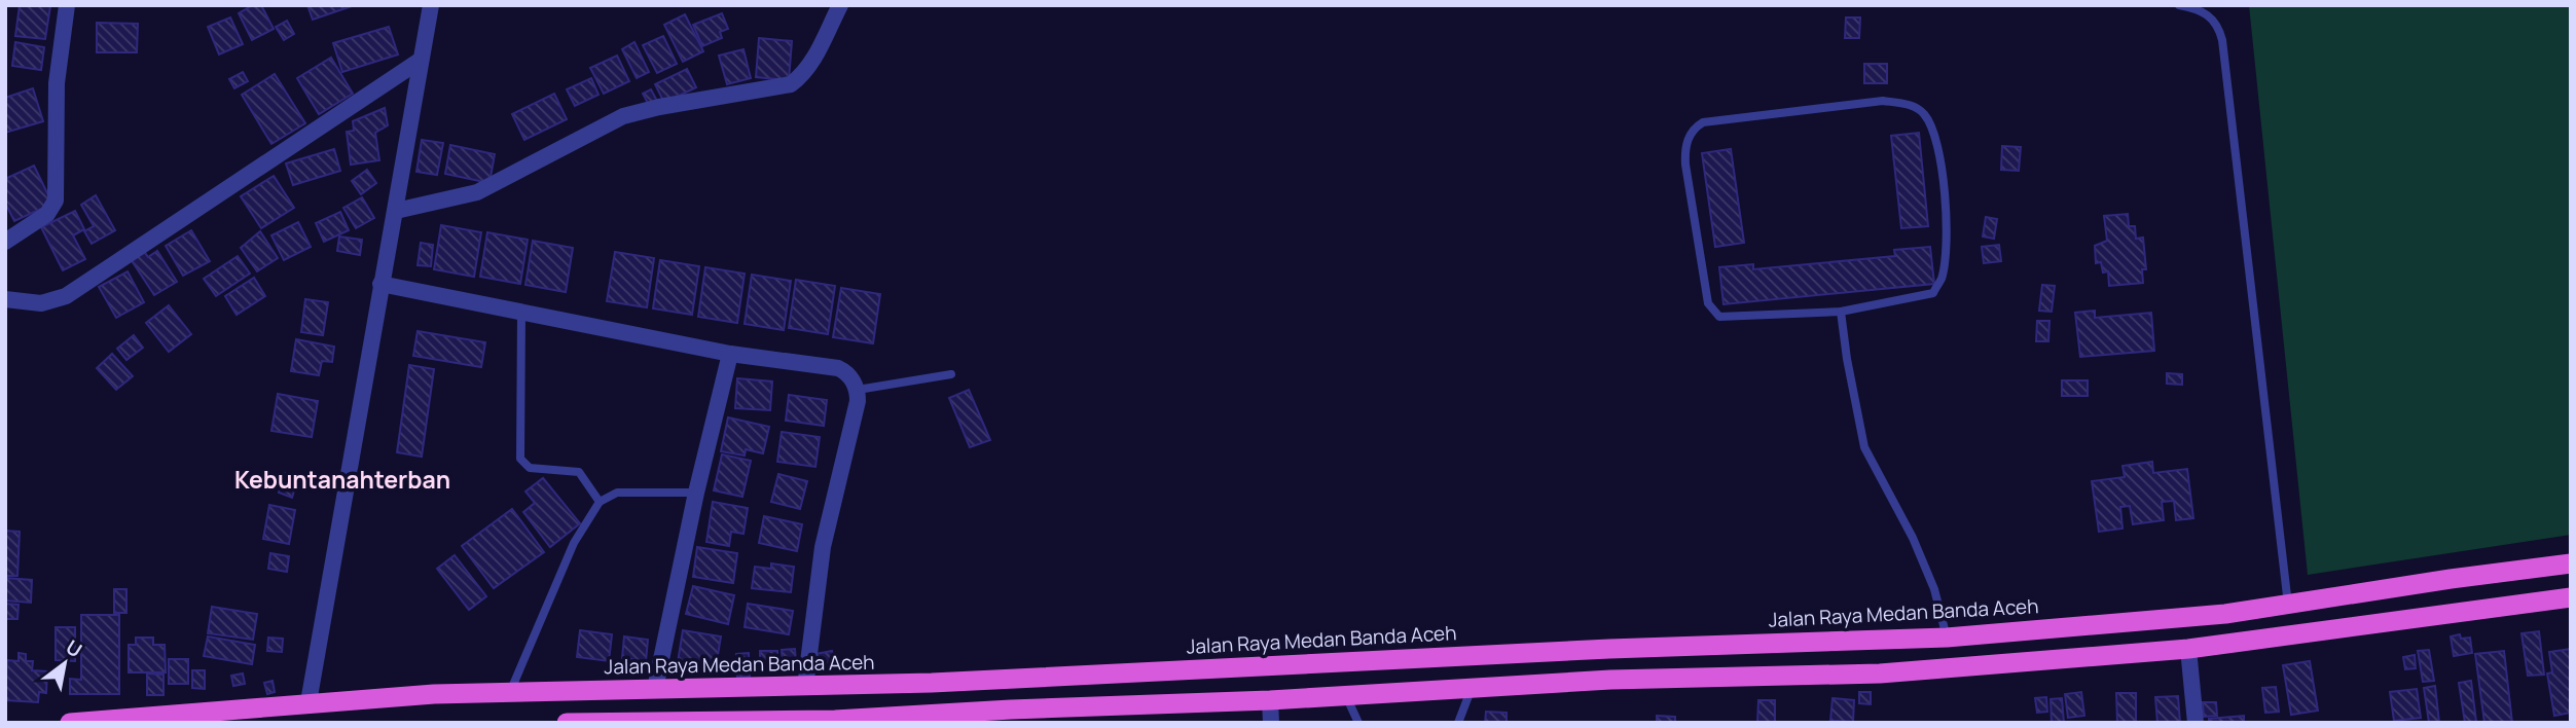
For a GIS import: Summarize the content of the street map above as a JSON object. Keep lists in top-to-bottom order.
{
  "streets": {
    "highway": ["Jalan Raya Medan Banda Aceh"]
  },
  "districts": ["Kebuntanahterban"],
  "north": "top right"
}
